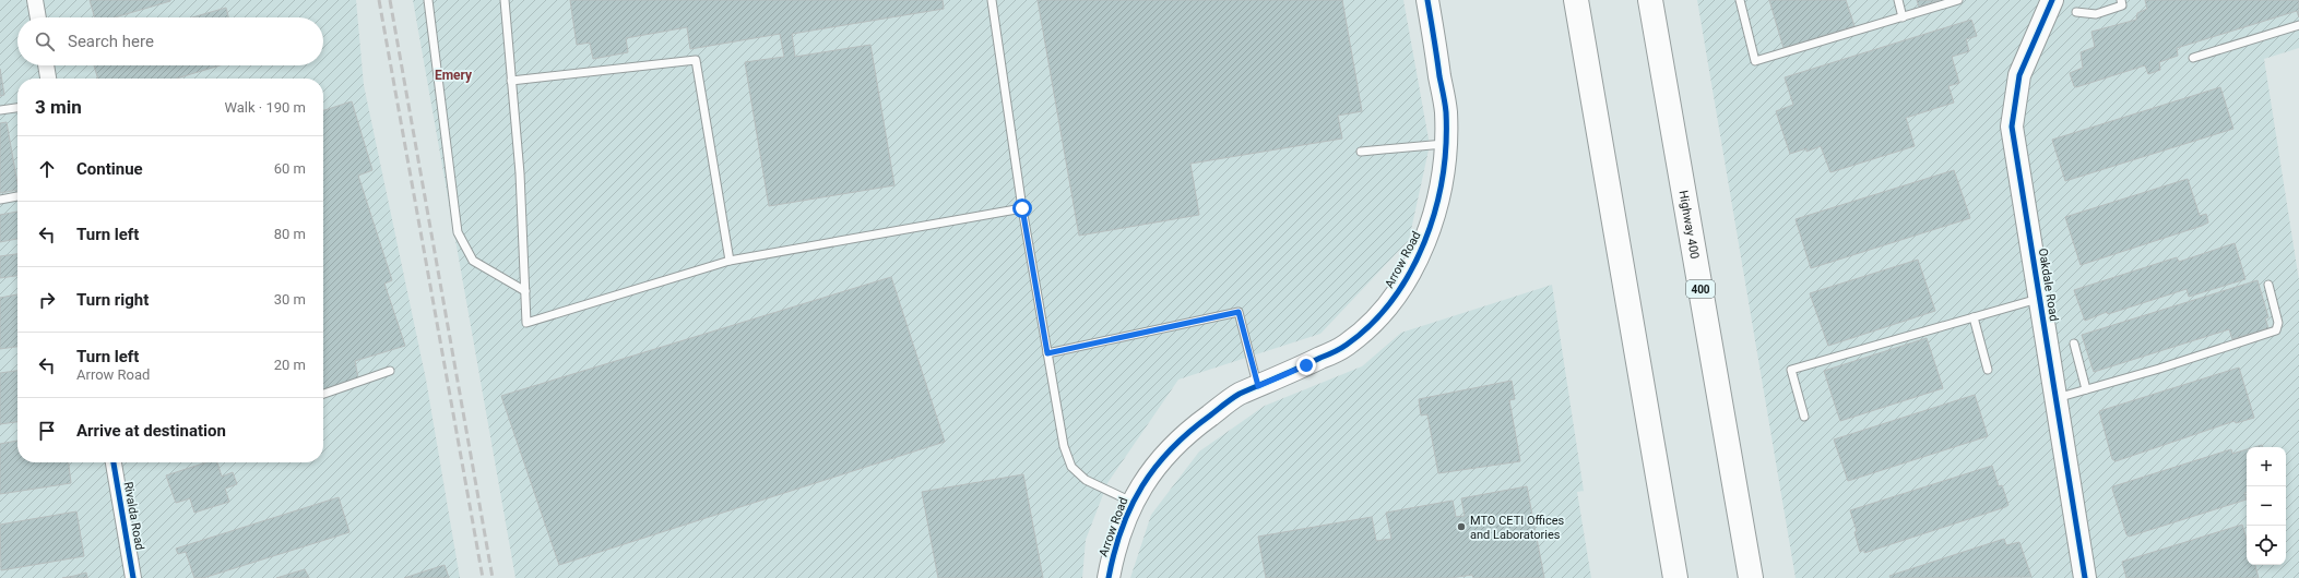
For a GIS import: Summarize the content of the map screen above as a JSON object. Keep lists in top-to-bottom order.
{
  "streets": {
    "highway": ["Highway 400", "400"],
    "street": ["Arrow Road", "Oakdale Road", "Rivalda Road"]
  },
  "districts": ["Emery"],
  "places": ["MTO CETI Offices and Laboratories"],
  "page": {
    "search": "Search here",
    "heading": ["3 min", "Walk · 190 m"],
    "list": [
      ["Continue", "60 m"],
      ["Turn left", "80 m"],
      ["Turn right", "30 m"],
      ["Turn left", "Arrow Road", "20 m"],
      "Arrive at destination"
    ],
    "map_buttons": ["+", "−"]
  }
}
